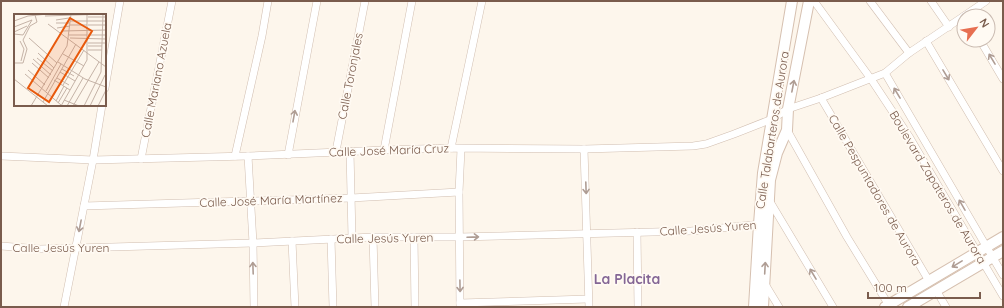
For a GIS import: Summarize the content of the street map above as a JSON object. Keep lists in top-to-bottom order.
{
  "streets": {
    "street": [
      "Calle Toronjales",
      "Calle Mariano Azuela",
      "Calle Talabarteros de Aurora",
      "Calle José María Cruz",
      "Boulevard Zapateros de Aurora",
      "Calle Pespuntadores de Aurora",
      "Calle José María Martínez",
      "Calle Jesús Yuren"
    ]
  },
  "crossings": [
    ["Calle Toronjales", "Calle José María Cruz"],
    ["Calle Mariano Azuela", "Calle José María Cruz"],
    ["Calle Talabarteros de Aurora", "Calle José María Cruz"],
    ["Calle Talabarteros de Aurora", "Calle Jesús Yuren"],
    ["Calle José María Cruz", "Boulevard Zapateros de Aurora"],
    ["Calle José María Cruz", "Calle Pespuntadores de Aurora"]
  ],
  "districts": ["La Placita"],
  "scale_bar": "100 m",
  "north": "top right"
}
